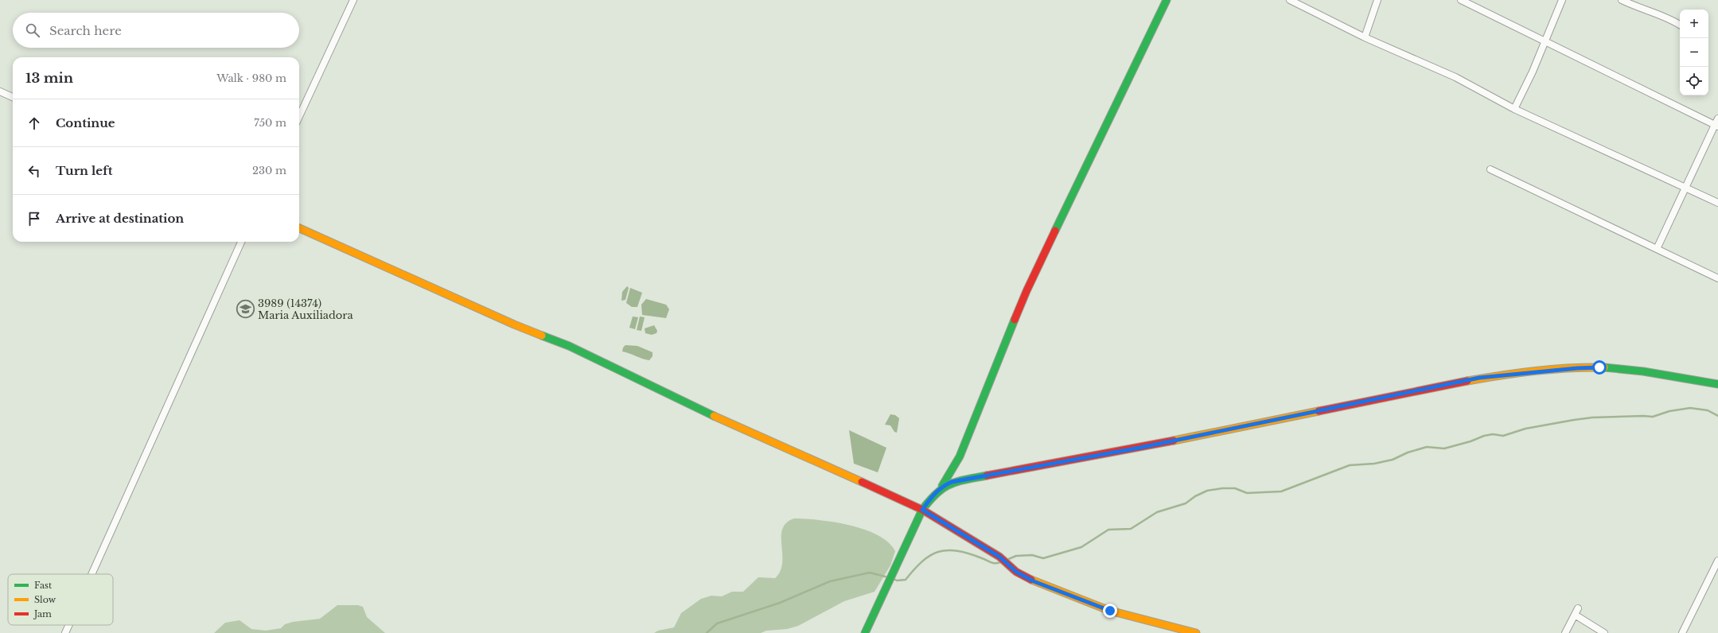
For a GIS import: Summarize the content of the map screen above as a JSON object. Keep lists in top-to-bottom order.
{
  "places": {
    "school or university": ["3989 (14374) Maria Auxiliadora"]
  },
  "legend": ["Fast", "Slow", "Jam"],
  "page": {
    "map_buttons": ["+", "−"],
    "search": "Search here",
    "heading": ["13 min", "Walk · 980 m"],
    "list": [
      ["Continue", "750 m"],
      ["Turn left", "230 m"],
      "Arrive at destination"
    ]
  }
}
